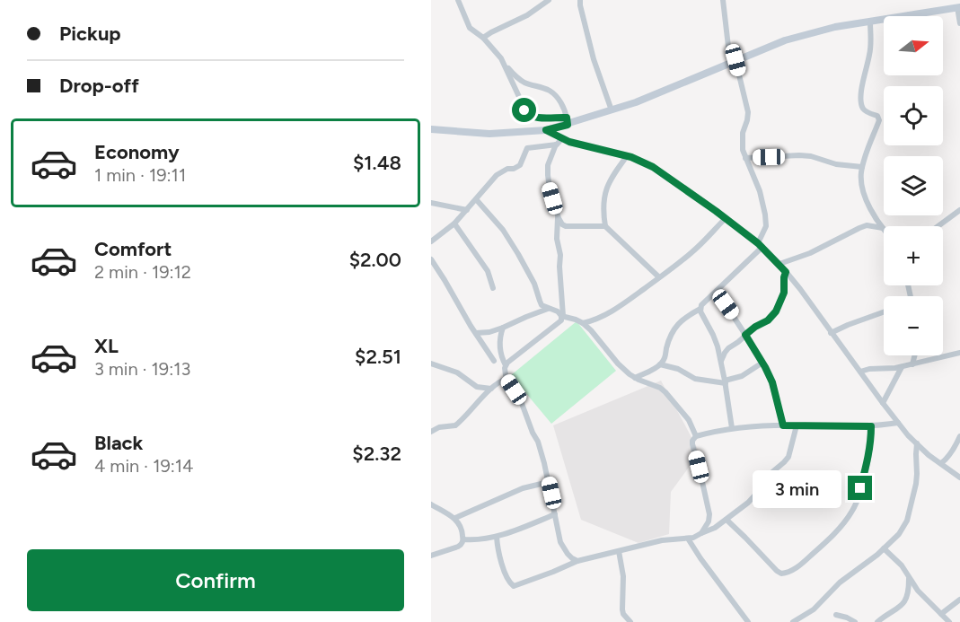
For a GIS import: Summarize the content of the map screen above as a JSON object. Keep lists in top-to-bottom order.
{
  "north": "right",
  "page": {
    "banner": ["Pickup", "Drop-off"],
    "map_buttons": ["+", "−"],
    "list": [
      {
        "name": "Economy",
        "note": "1 min · 19:11",
        "value": "$1.48"
      },
      {
        "name": "Comfort",
        "note": "2 min · 19:12",
        "value": "$2.00"
      },
      {
        "name": "XL",
        "note": "3 min · 19:13",
        "value": "$2.51"
      },
      {
        "name": "Black",
        "note": "4 min · 19:14",
        "value": "$2.32"
      }
    ],
    "bubble": "3 min",
    "buttons": "Confirm"
  }
}
